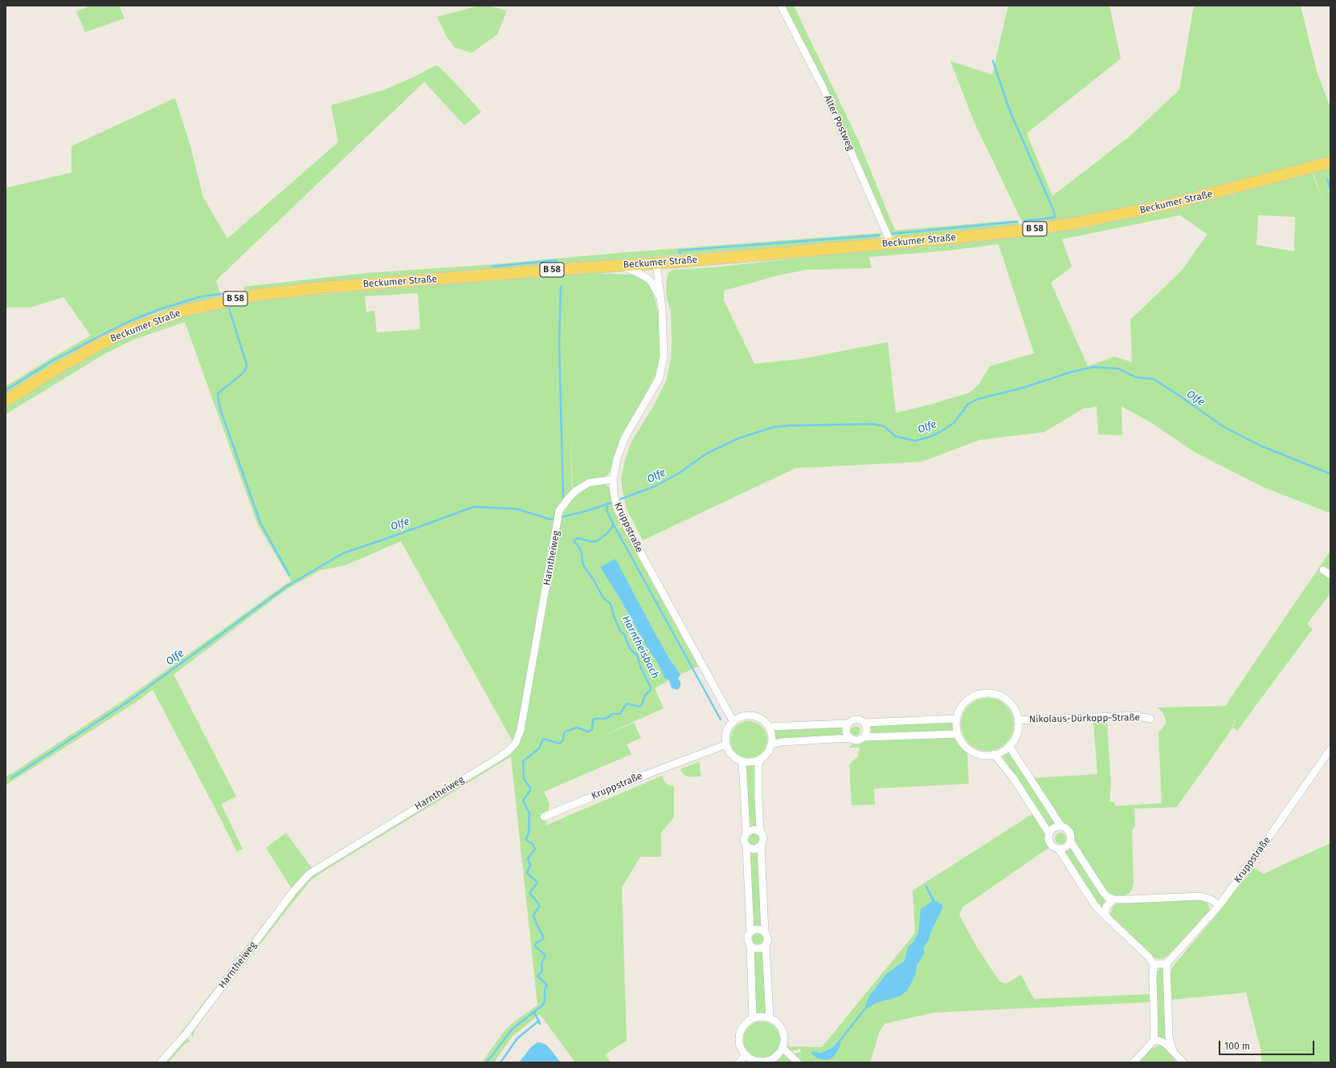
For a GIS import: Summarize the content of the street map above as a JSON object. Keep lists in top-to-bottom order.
{
  "streets": {
    "main road": ["Beckumer Straße", "B 58"],
    "street": [
      "Alter Postweg",
      "Kruppstraße",
      "Harntheiweg",
      "Nikolaus-Dürkopp-Straße"
    ]
  },
  "crossings": [
    ["Alter Postweg", "Beckumer Straße"],
    ["Beckumer Straße", "Kruppstraße"],
    ["Kruppstraße", "Harntheiweg"]
  ],
  "water": ["Olfe", "Harntheisbach"],
  "scale_bar": "100 m"
}
